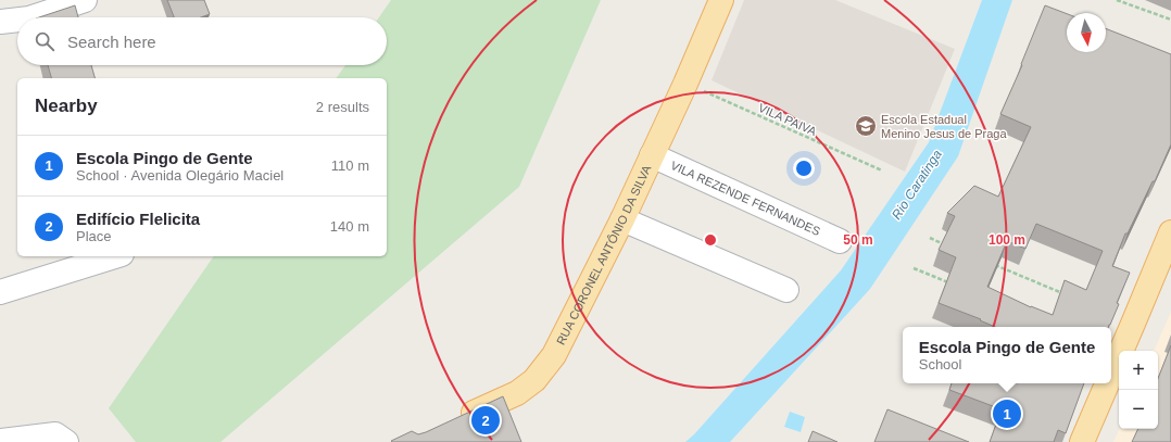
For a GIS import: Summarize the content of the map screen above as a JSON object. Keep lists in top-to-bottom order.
{
  "streets": {
    "main road": ["RUA CORONEL ANTÔNIO DA SILVA"],
    "street": ["VILA REZENDE FERNANDES"],
    "path": ["VILA PAIVA"]
  },
  "crossings": [
    ["VILA PAIVA", "RUA CORONEL ANTÔNIO DA SILVA"],
    ["VILA REZENDE FERNANDES", "RUA CORONEL ANTÔNIO DA SILVA"]
  ],
  "water": ["Rio Caratinga"],
  "places": {
    "school or university": ["Escola Estadual Menino Jesus de Praga"]
  },
  "north": "bottom",
  "page": {
    "search": "Search here",
    "heading": ["Nearby", "2 results"],
    "list": [
      {
        "mark": "1",
        "name": "Escola Pingo de Gente",
        "note": "School · Avenida Olegário Maciel",
        "value": "110 m"
      },
      {
        "mark": "2",
        "name": "Edifício Flelicita",
        "note": "Place",
        "value": "140 m"
      }
    ],
    "popup": ["Escola Pingo de Gente", "School"],
    "map_buttons": ["+", "−"],
    "pins": ["1", "2"]
  },
  "rings": ["50 m", "100 m"]
}
